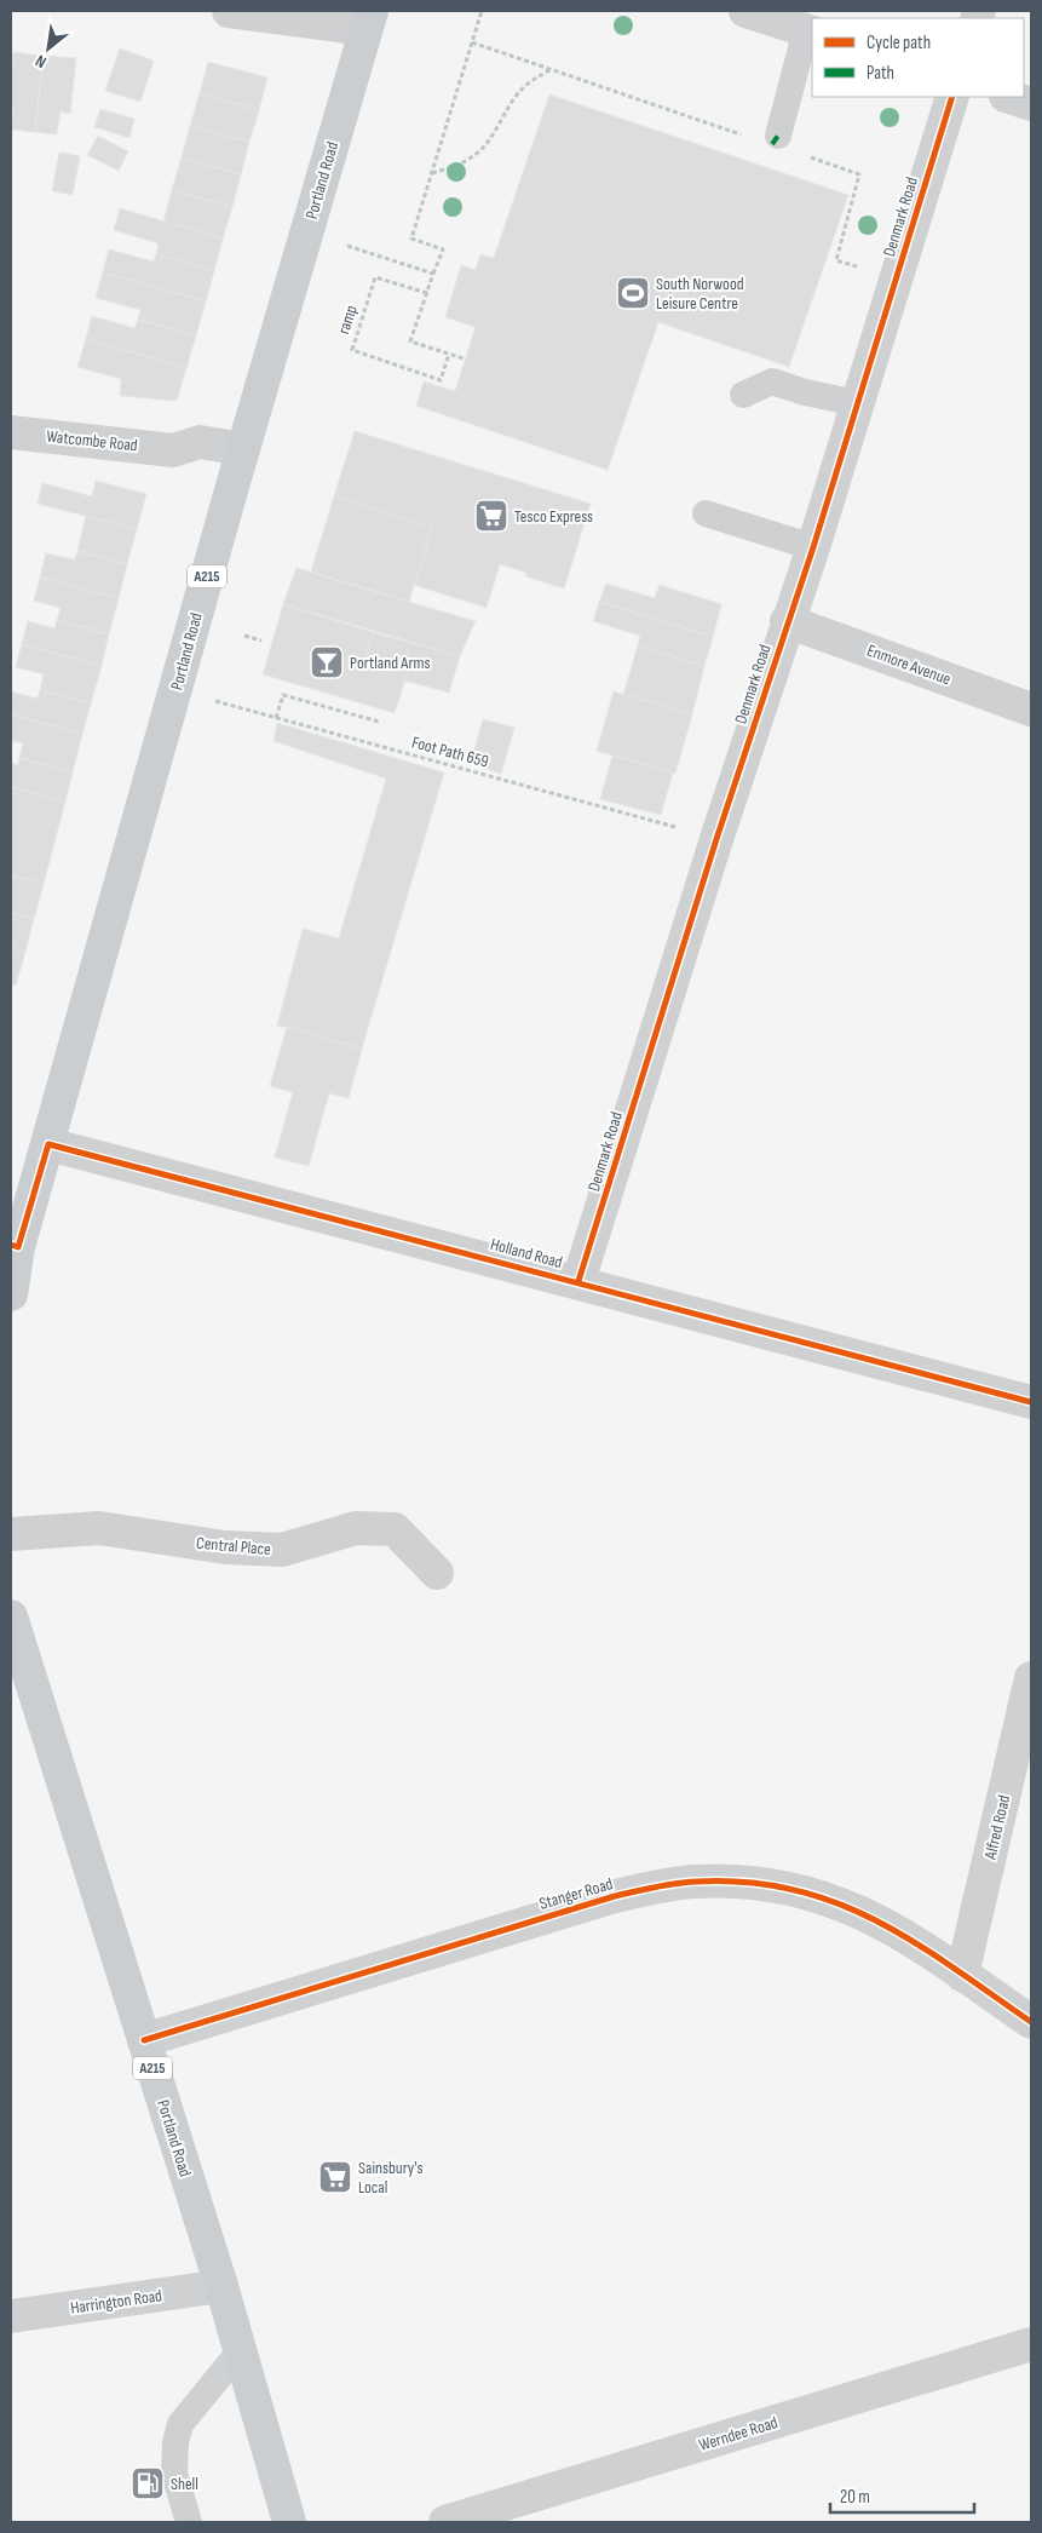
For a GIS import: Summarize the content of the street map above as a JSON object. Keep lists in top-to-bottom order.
{
  "streets": {
    "main road": ["Portland Road", "A215"],
    "street": [
      "Denmark Road",
      "Watcombe Road",
      "Enmore Avenue",
      "Holland Road",
      "Central Place",
      "Alfred Road",
      "Stanger Road",
      "Harrington Road",
      "Werndee Road"
    ],
    "path": ["ramp", "Foot Path 659"]
  },
  "crossings": [
    ["Portland Road", "Watcombe Road"],
    ["Portland Road", "Foot Path 659"],
    ["Portland Road", "Holland Road"],
    ["Portland Road", "Stanger Road"],
    ["Portland Road", "Harrington Road"],
    ["Denmark Road", "Enmore Avenue"],
    ["Denmark Road", "Foot Path 659"],
    ["Denmark Road", "Holland Road"],
    ["Alfred Road", "Stanger Road"]
  ],
  "places": {
    "sports": ["South Norwood Leisure Centre"],
    "supermarket": ["Tesco Express", "Sainsbury's Local"],
    "bar": ["Portland Arms"],
    "fuel station": ["Shell"]
  },
  "legend": ["Cycle path", "Path"],
  "scale_bar": "20 m",
  "north": "bottom left"
}
